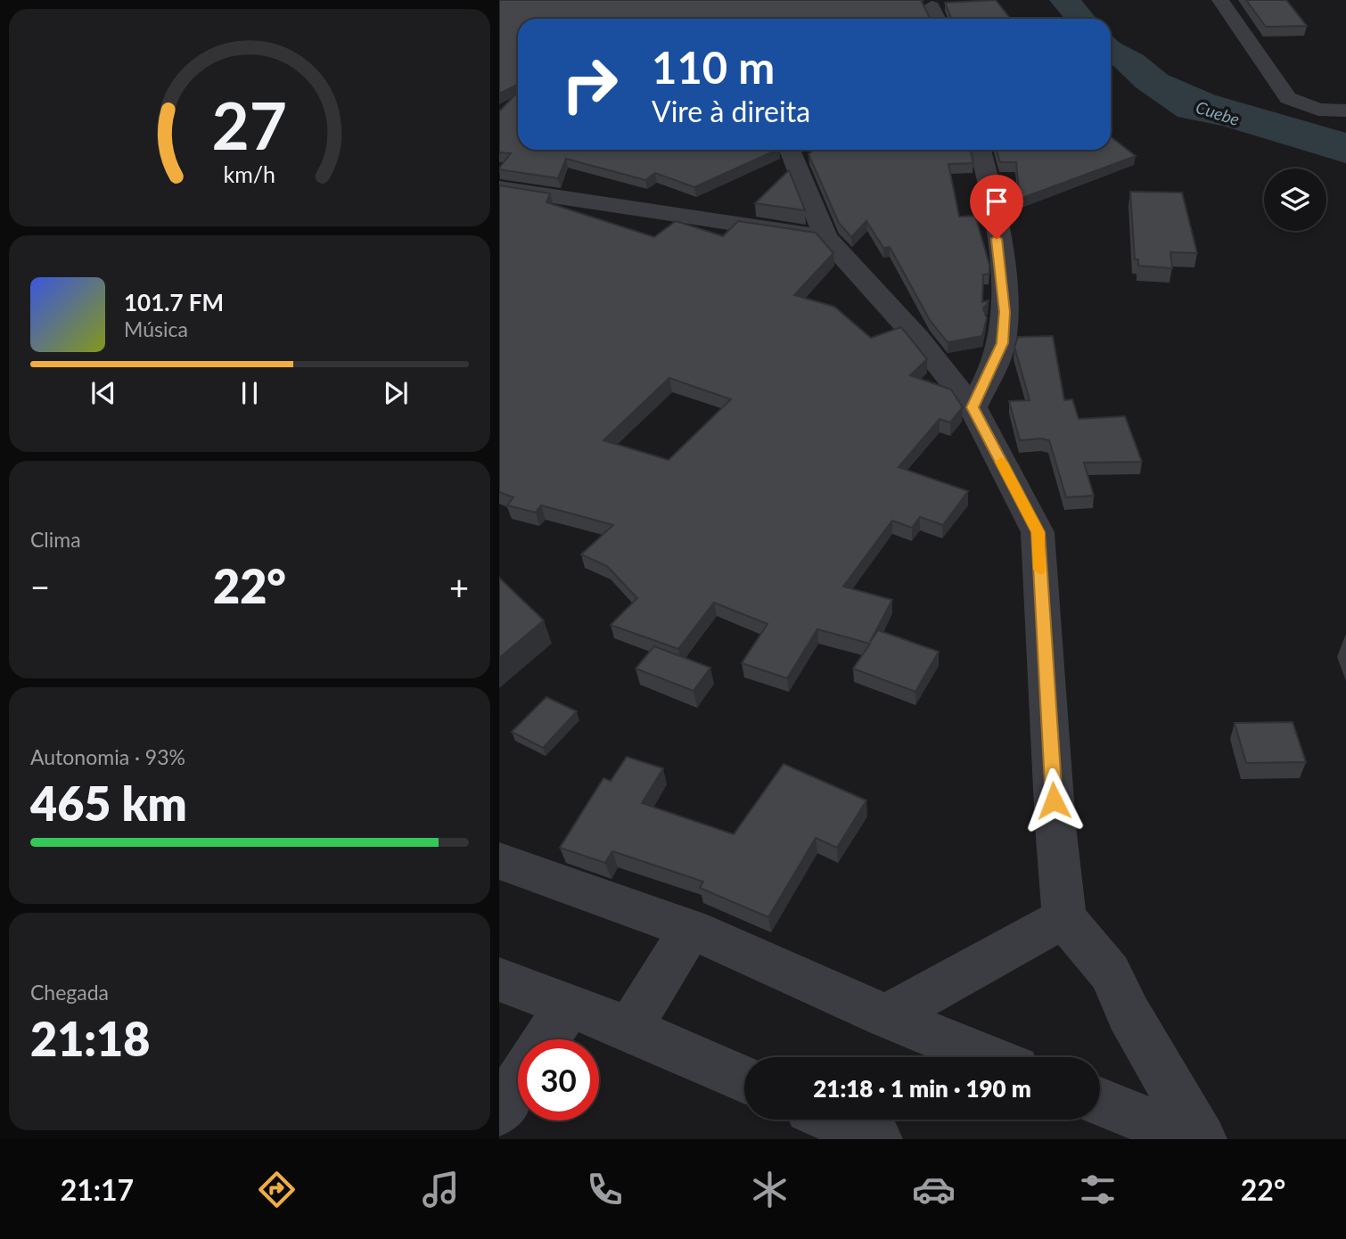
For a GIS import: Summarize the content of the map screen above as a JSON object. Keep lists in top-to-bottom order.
{
  "water": ["Cuebe"],
  "page": {
    "turn": ["110 m", "Vire à direita"],
    "song": ["101.7 FM", "Música"],
    "tile": [
      "Clima",
      ["Autonomia · 93%", "465 km"],
      ["Chegada", "21:18"]
    ],
    "heat": ["−", "22°", "+"],
    "limit": "30",
    "trip": "21:18 · 1 min · 190 m",
    "tabs": ["21:17", "22°"],
    "gauge": ["27", "km/h"]
  }
}
